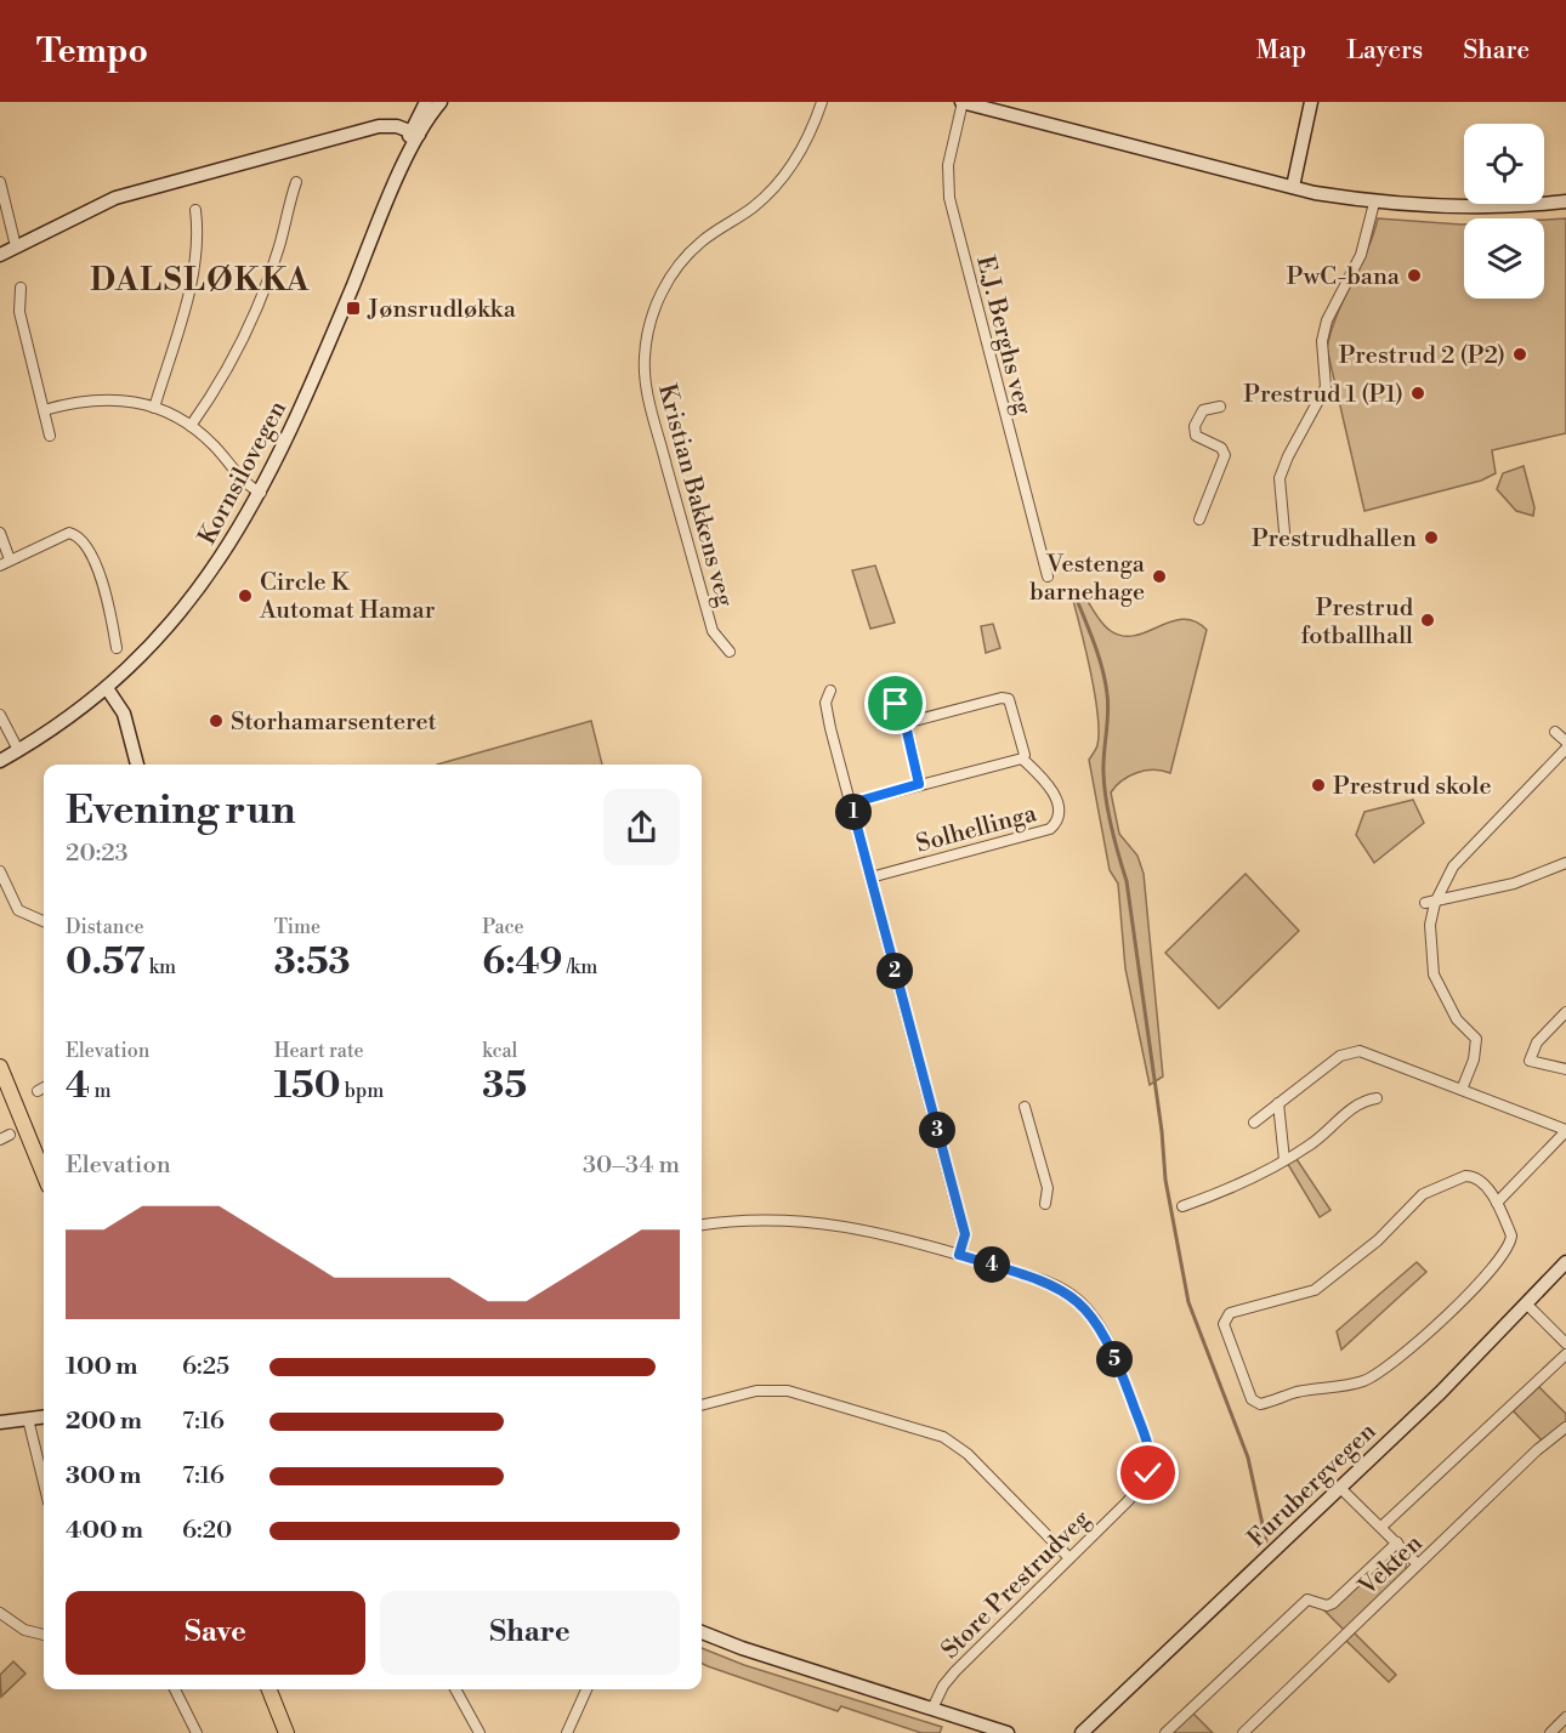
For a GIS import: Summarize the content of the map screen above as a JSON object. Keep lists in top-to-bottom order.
{
  "streets": {
    "main road": ["Kornsilovegen", "Furubergvegen"],
    "street": [
      "E.J. Berghs veg",
      "Kristian Bakkens veg",
      "Solhellinga",
      "Vekten",
      "Store Prestrudveg"
    ]
  },
  "districts": ["DALSLØKKA"],
  "places": {
    "other": [
      "PwC-bana",
      "Prestrud 2 (P2)",
      "Prestrud 1 (P1)",
      "Prestrudhallen",
      "Vestenga barnehage",
      "Circle K Automat Hamar",
      "Prestrud fotballhall",
      "Storhamarsenteret",
      "Prestrud skole"
    ],
    "transit": ["Jønsrudløkka"]
  },
  "page": {
    "header": "Tempo",
    "nav": ["Map", "Layers", "Share"],
    "heading": ["Evening run", "20:23"],
    "pins": [
      "1",
      "2",
      "3",
      "4",
      "5"
    ],
    "stats": [
      ["Distance", "0.57 km"],
      ["Time", "3:53"],
      ["Pace", "6:49 /km"],
      ["Elevation", "4 m"],
      ["Heart rate", "150 bpm"],
      ["kcal", "35"]
    ],
    "chart": ["Elevation", "30–34 m"],
    "list": [
      {
        "name": "100 m",
        "note": "6:25"
      },
      {
        "name": "200 m",
        "note": "7:16"
      },
      {
        "name": "300 m",
        "note": "7:16"
      },
      {
        "name": "400 m",
        "note": "6:20"
      }
    ],
    "buttons": ["Save", "Share"]
  }
}
